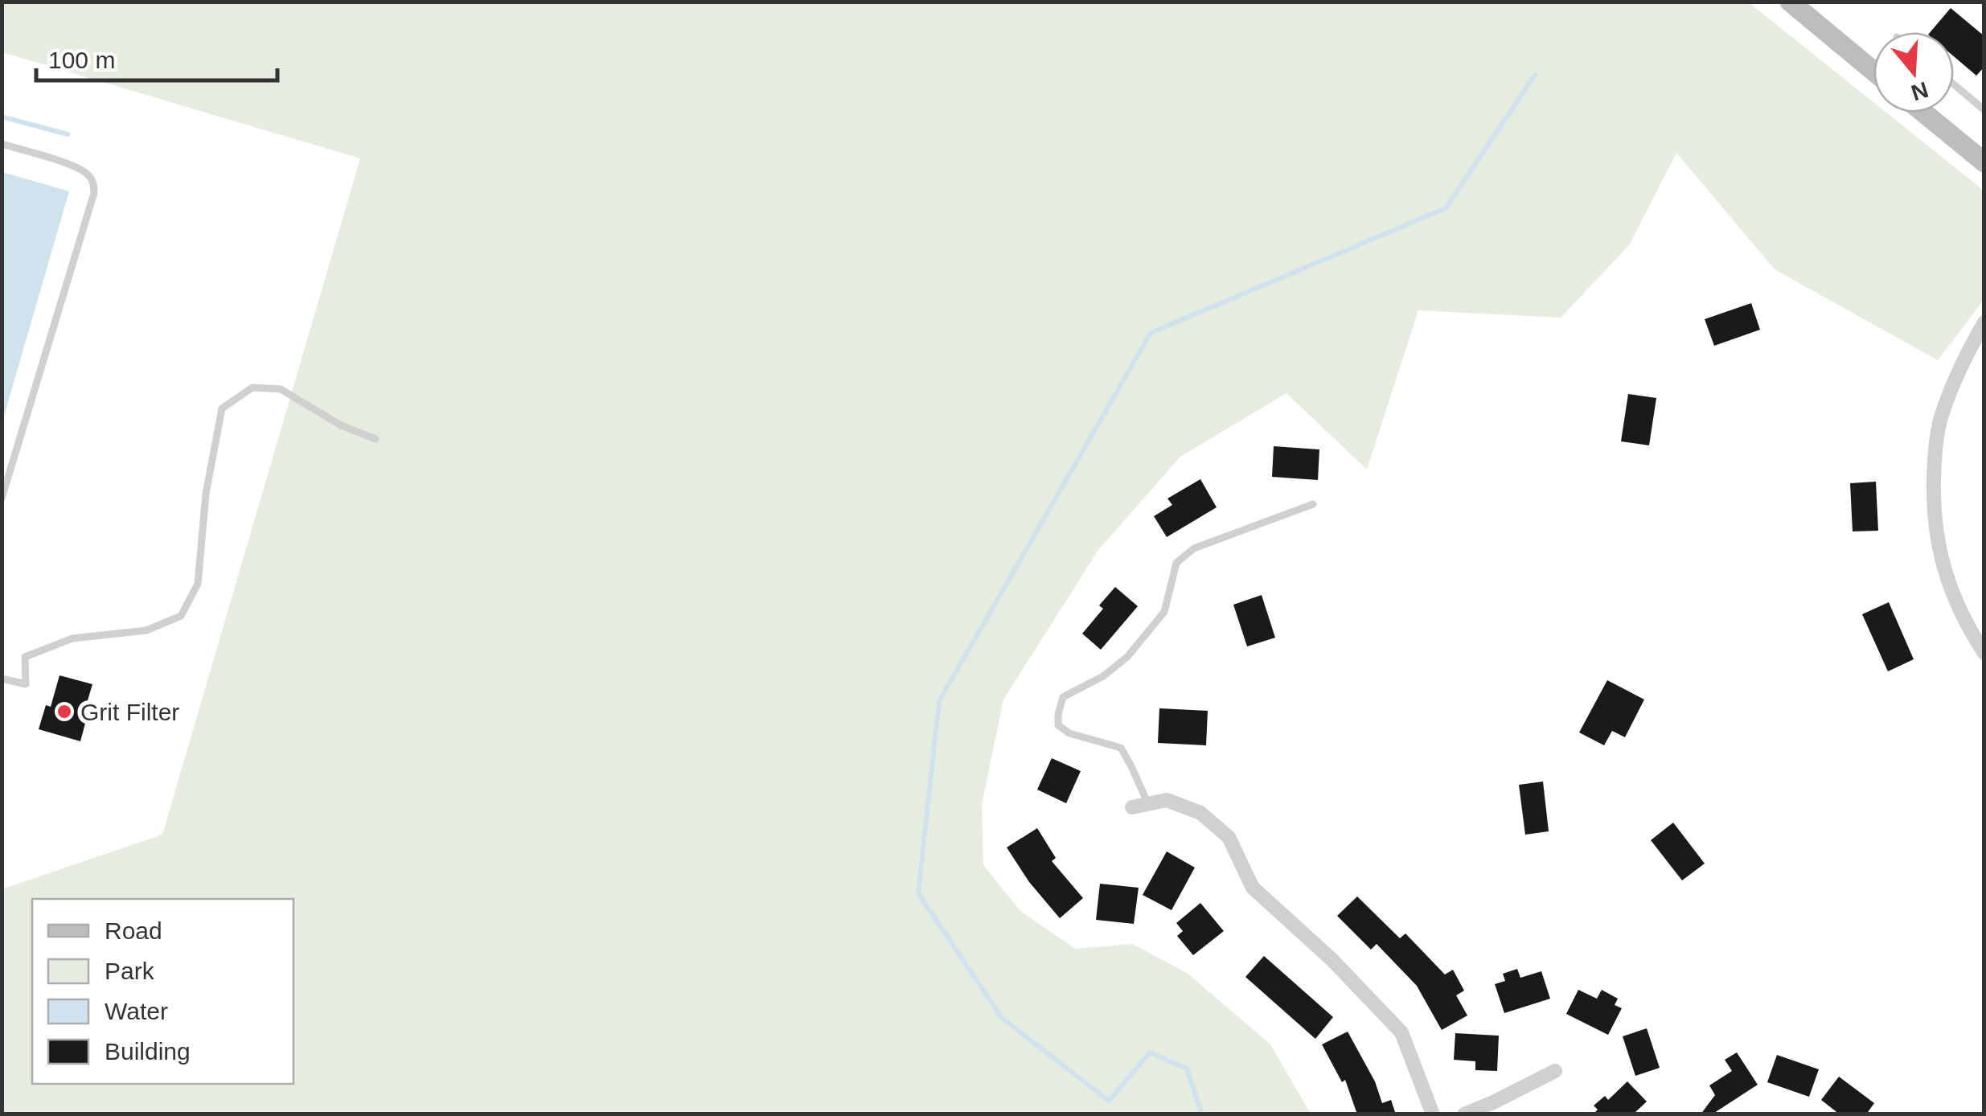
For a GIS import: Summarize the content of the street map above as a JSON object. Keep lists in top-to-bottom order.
{
  "places": ["Grit Filter"],
  "legend": [
    "Road",
    "Park",
    "Water",
    "Building"
  ],
  "scale_bar": "100 m",
  "north": "bottom"
}
